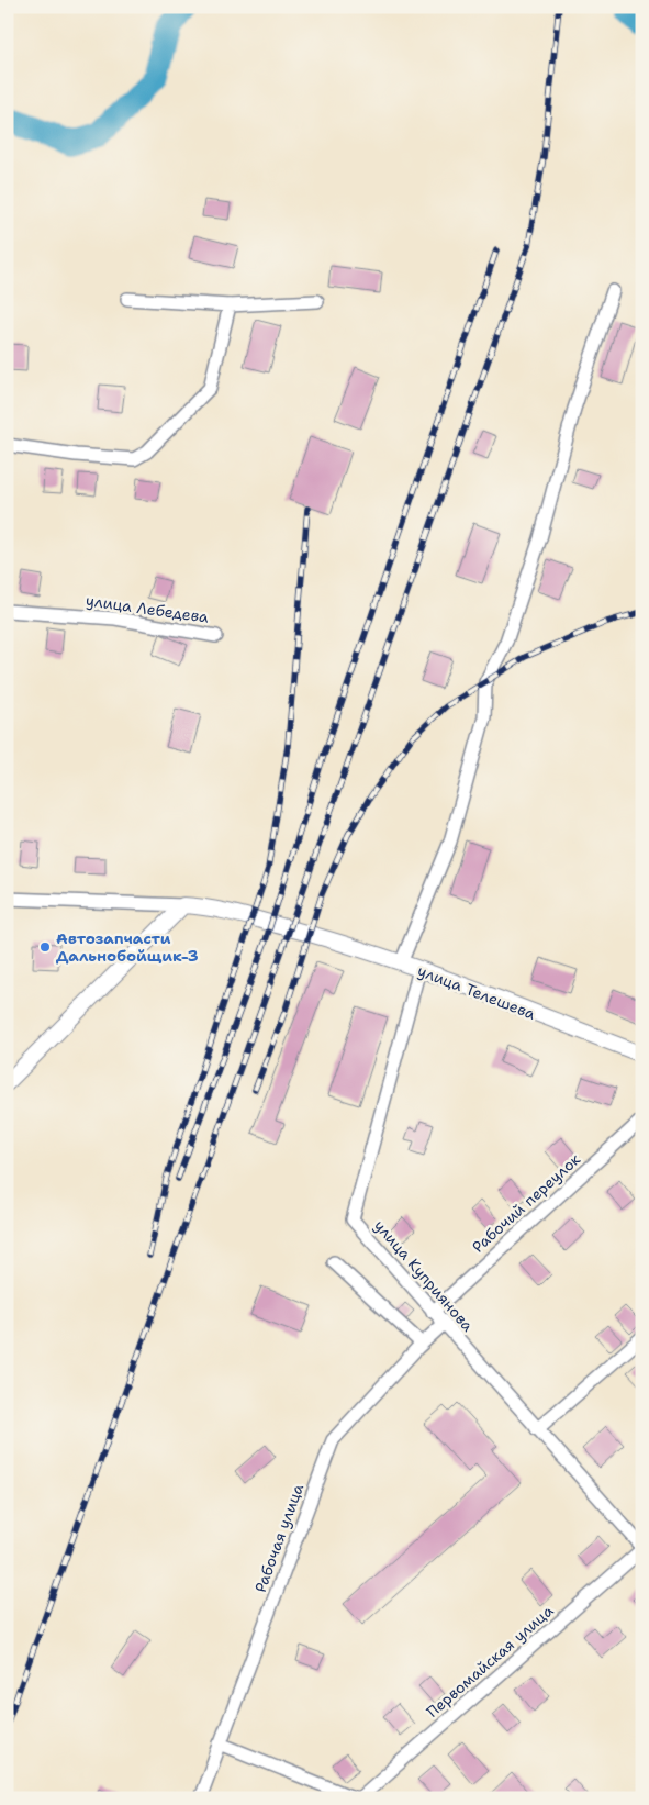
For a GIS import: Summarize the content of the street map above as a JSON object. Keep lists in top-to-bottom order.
{
  "streets": {
    "street": [
      "улица Лебедева",
      "улица Телешева",
      "Рабочий переулок",
      "улица Куприянова",
      "Рабочая улица",
      "Первомайская улица"
    ]
  },
  "crossings": [
    ["улица Телешева", "улица Куприянова"],
    ["Рабочий переулок", "улица Куприянова"],
    ["улица Куприянова", "Рабочая улица"],
    ["улица Куприянова", "Первомайская улица"],
    ["Рабочая улица", "Первомайская улица"]
  ],
  "places": ["Автозапчасти Дальнобойщик-3"]
}
